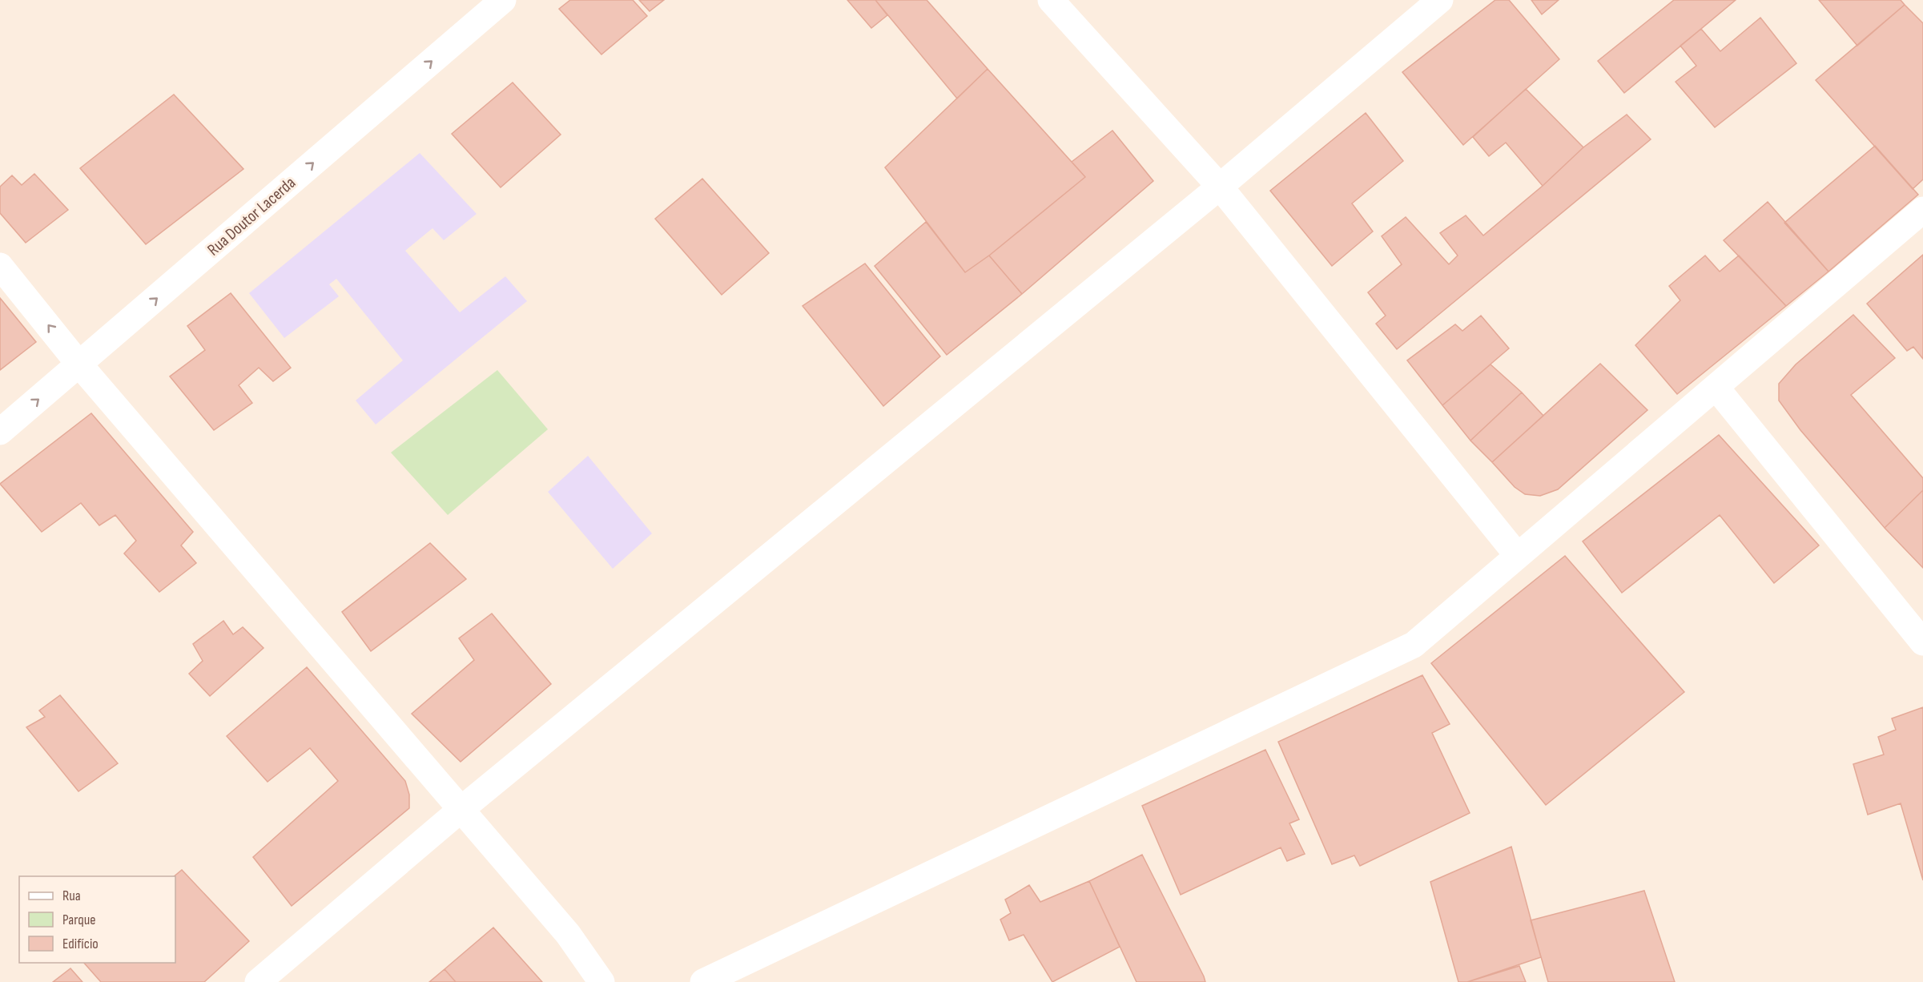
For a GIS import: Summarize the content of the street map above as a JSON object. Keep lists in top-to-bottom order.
{
  "streets": {
    "street": ["Rua Doutor Lacerda"]
  },
  "one_way": ["Rua Doutor Lacerda"],
  "legend": ["Rua", "Parque", "Edifício"]
}
